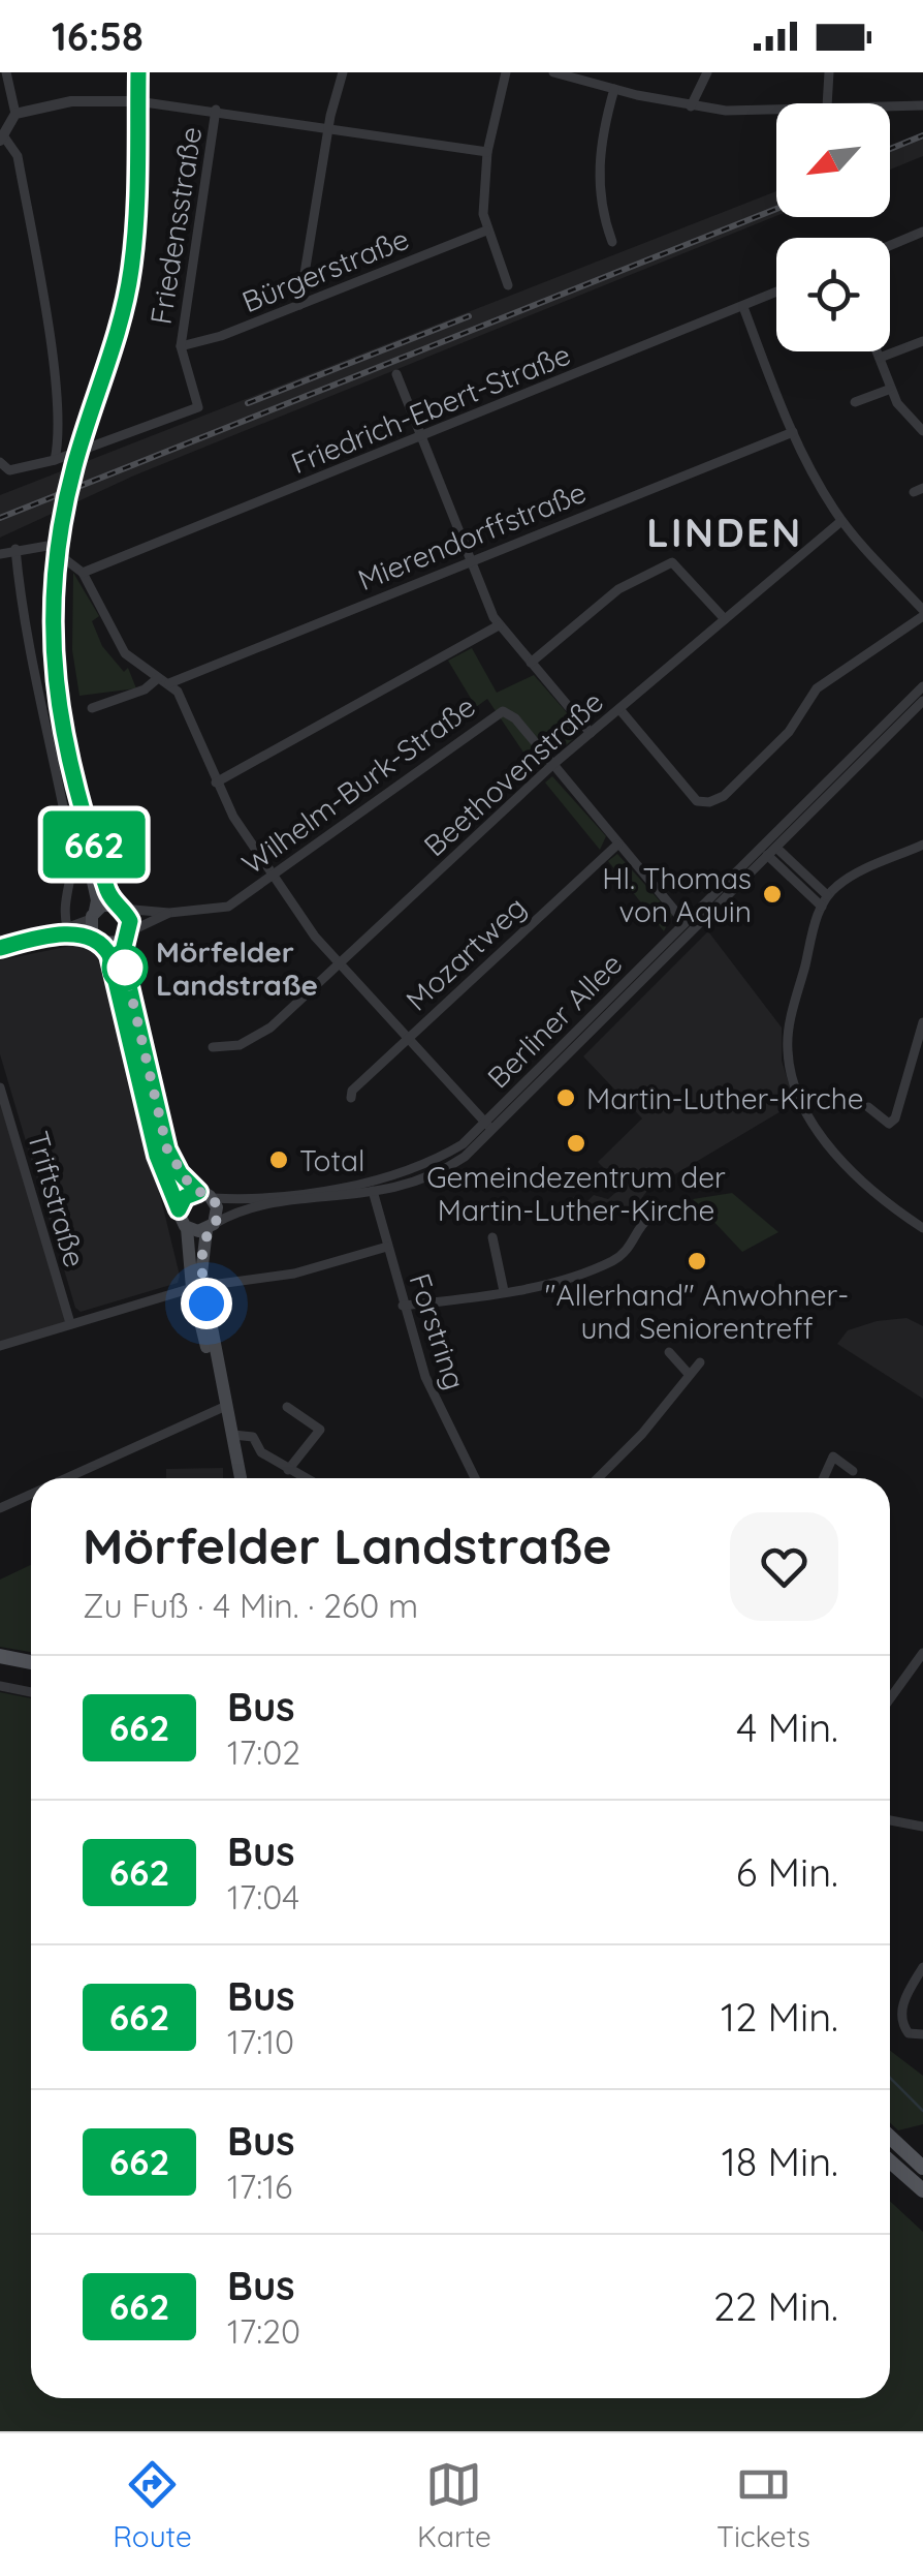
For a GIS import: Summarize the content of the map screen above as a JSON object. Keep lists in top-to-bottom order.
{
  "streets": {
    "street": [
      "Friedensstraße",
      "Bürgerstraße",
      "Friedrich-Ebert-Straße",
      "Mierendorffstraße",
      "Beethovenstraße",
      "Wilhelm-Burk-Straße",
      "Mozartweg",
      "Berliner Allee",
      "Triftstraße",
      "Forstring"
    ]
  },
  "crossings": [
    ["Friedensstraße", "Bürgerstraße"],
    ["Beethovenstraße", "Wilhelm-Burk-Straße"],
    ["Berliner Allee", "Forstring"]
  ],
  "districts": ["LINDEN"],
  "places": [
    "Hl. Thomas von Aquin",
    "Mörfelder Landstraße",
    "Martin-Luther-Kirche",
    "Gemeindezentrum der Martin-Luther-Kirche",
    "Total",
    "\"Allerhand\" Anwohner- und Seniorentreff"
  ],
  "lines": ["bus line 662"],
  "north": "bottom left",
  "page": {
    "status": "16:58",
    "on_map": "662",
    "heading": ["Mörfelder Landstraße", "Zu Fuß · 4 Min. · 260 m"],
    "list": [
      {
        "mark": "662",
        "name": "Bus",
        "note": "17:02",
        "value": "4 Min."
      },
      {
        "mark": "662",
        "name": "Bus",
        "note": "17:04",
        "value": "6 Min."
      },
      {
        "mark": "662",
        "name": "Bus",
        "note": "17:10",
        "value": "12 Min."
      },
      {
        "mark": "662",
        "name": "Bus",
        "note": "17:16",
        "value": "18 Min."
      },
      {
        "mark": "662",
        "name": "Bus",
        "note": "17:20",
        "value": "22 Min."
      }
    ],
    "tabs": ["Route", "Karte", "Tickets"]
  }
}
